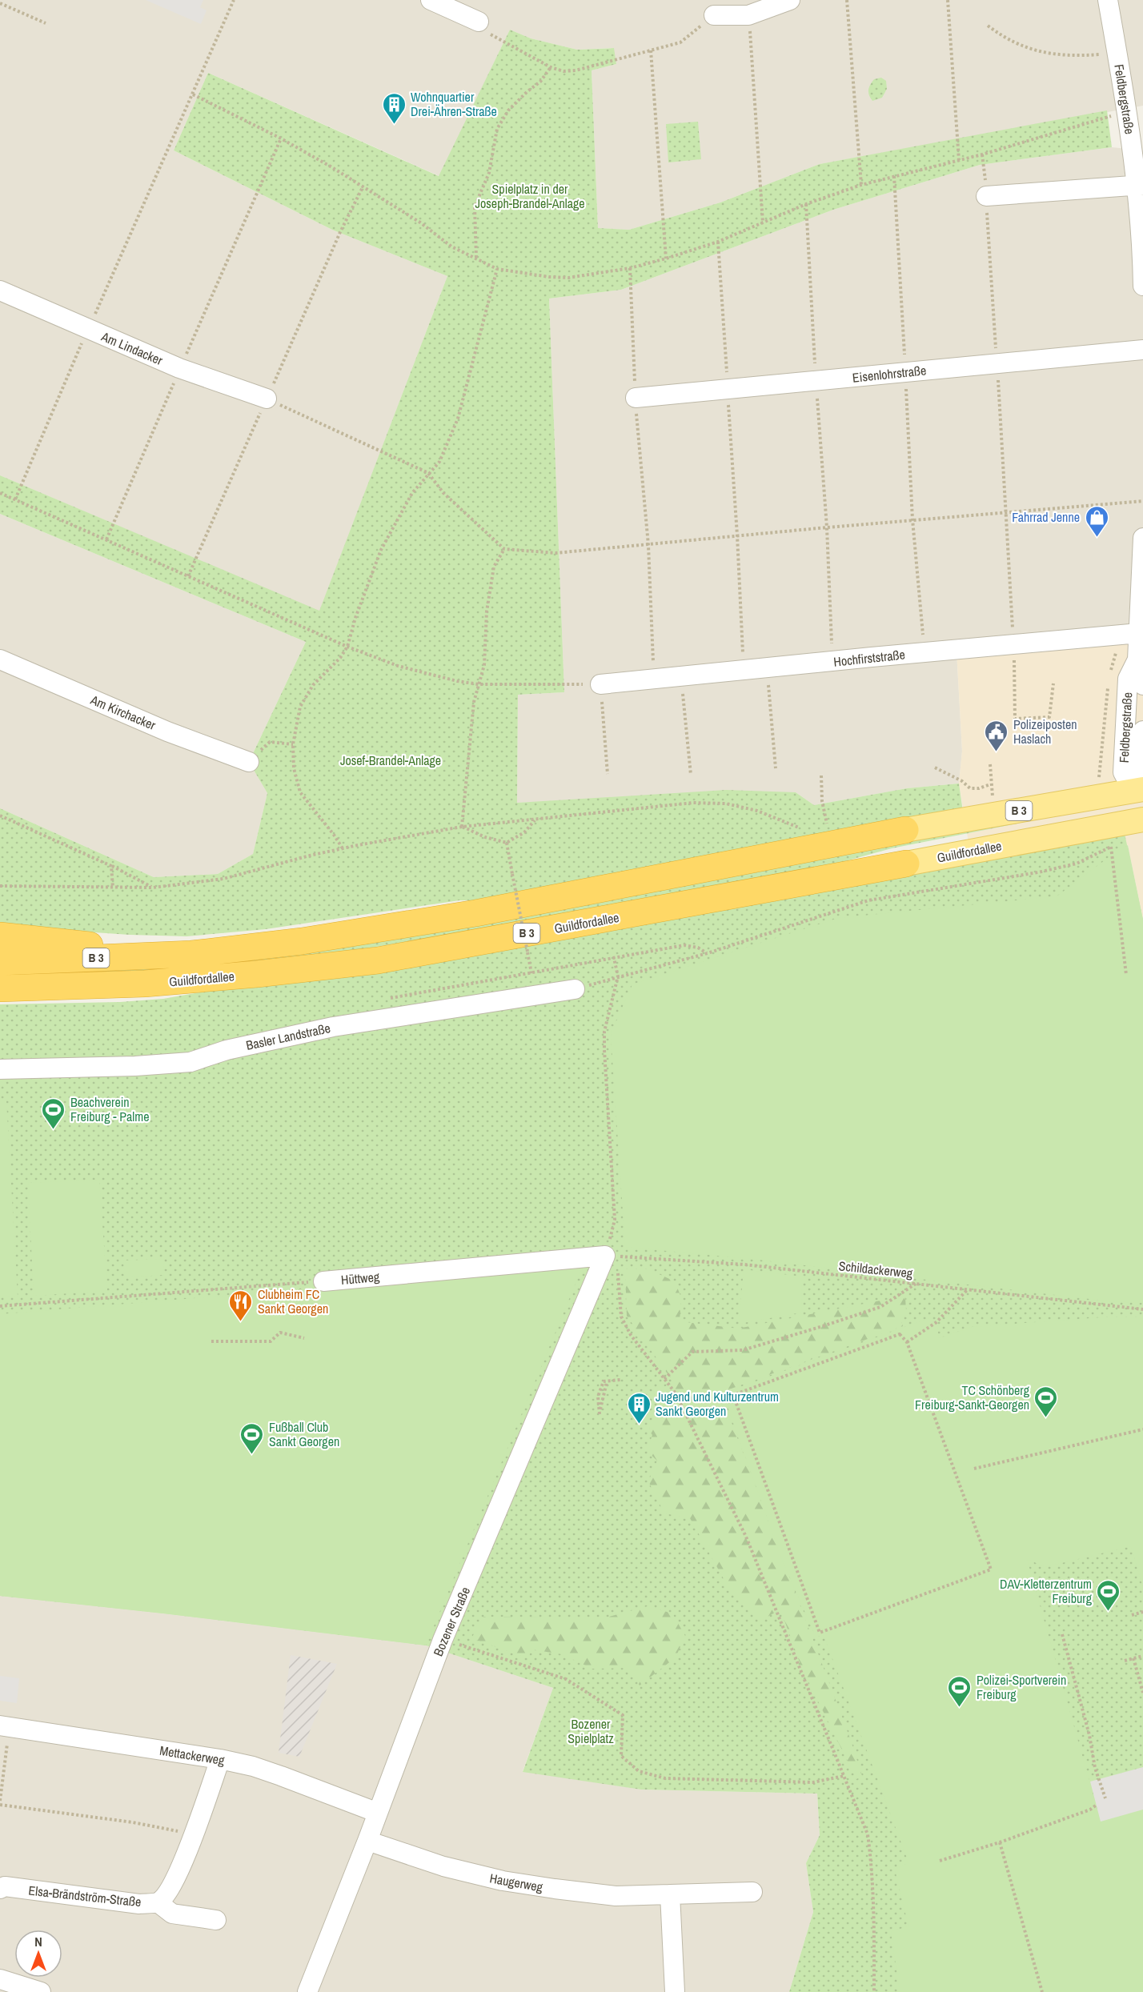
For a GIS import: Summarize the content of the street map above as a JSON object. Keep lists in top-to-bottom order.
{
  "streets": {
    "highway": ["B 3", "Guildfordallee"],
    "street": [
      "Feldbergstraße",
      "Am Lindacker",
      "Eisenlohrstraße",
      "Hochfirststraße",
      "Am Kirchacker",
      "Basler Landstraße",
      "Hüttweg",
      "Bozener Straße",
      "Mettackerweg",
      "Haugerweg",
      "Elsa-Brändström-Straße"
    ],
    "path": ["Schildackerweg"]
  },
  "crossings": [
    ["Feldbergstraße", "Hochfirststraße"],
    ["Feldbergstraße", "Guildfordallee"],
    ["Schildackerweg", "Hüttweg"],
    ["Schildackerweg", "Bozener Straße"],
    ["Hüttweg", "Bozener Straße"],
    ["Bozener Straße", "Mettackerweg"],
    ["Bozener Straße", "Haugerweg"],
    ["Mettackerweg", "Elsa-Brändström-Straße"]
  ],
  "parks": ["Spielplatz in der Joseph-Brandel-Anlage", "Josef-Brandel-Anlage", "Bozener Spielplatz"],
  "places": {
    "building": ["Wohnquartier Drei-Ähren-Straße", "Jugend und Kulturzentrum Sankt Georgen"],
    "shop": ["Fahrrad Jenne"],
    "public building": ["Polizeiposten Haslach"],
    "sports": [
      "Beachverein Freiburg - Palme",
      "TC Schönberg Freiburg-Sankt-Georgen",
      "Fußball Club Sankt Georgen",
      "DAV-Kletterzentrum Freiburg",
      "Polizei-Sportverein Freiburg"
    ],
    "restaurant": ["Clubheim FC Sankt Georgen"]
  },
  "north": "top"
}
